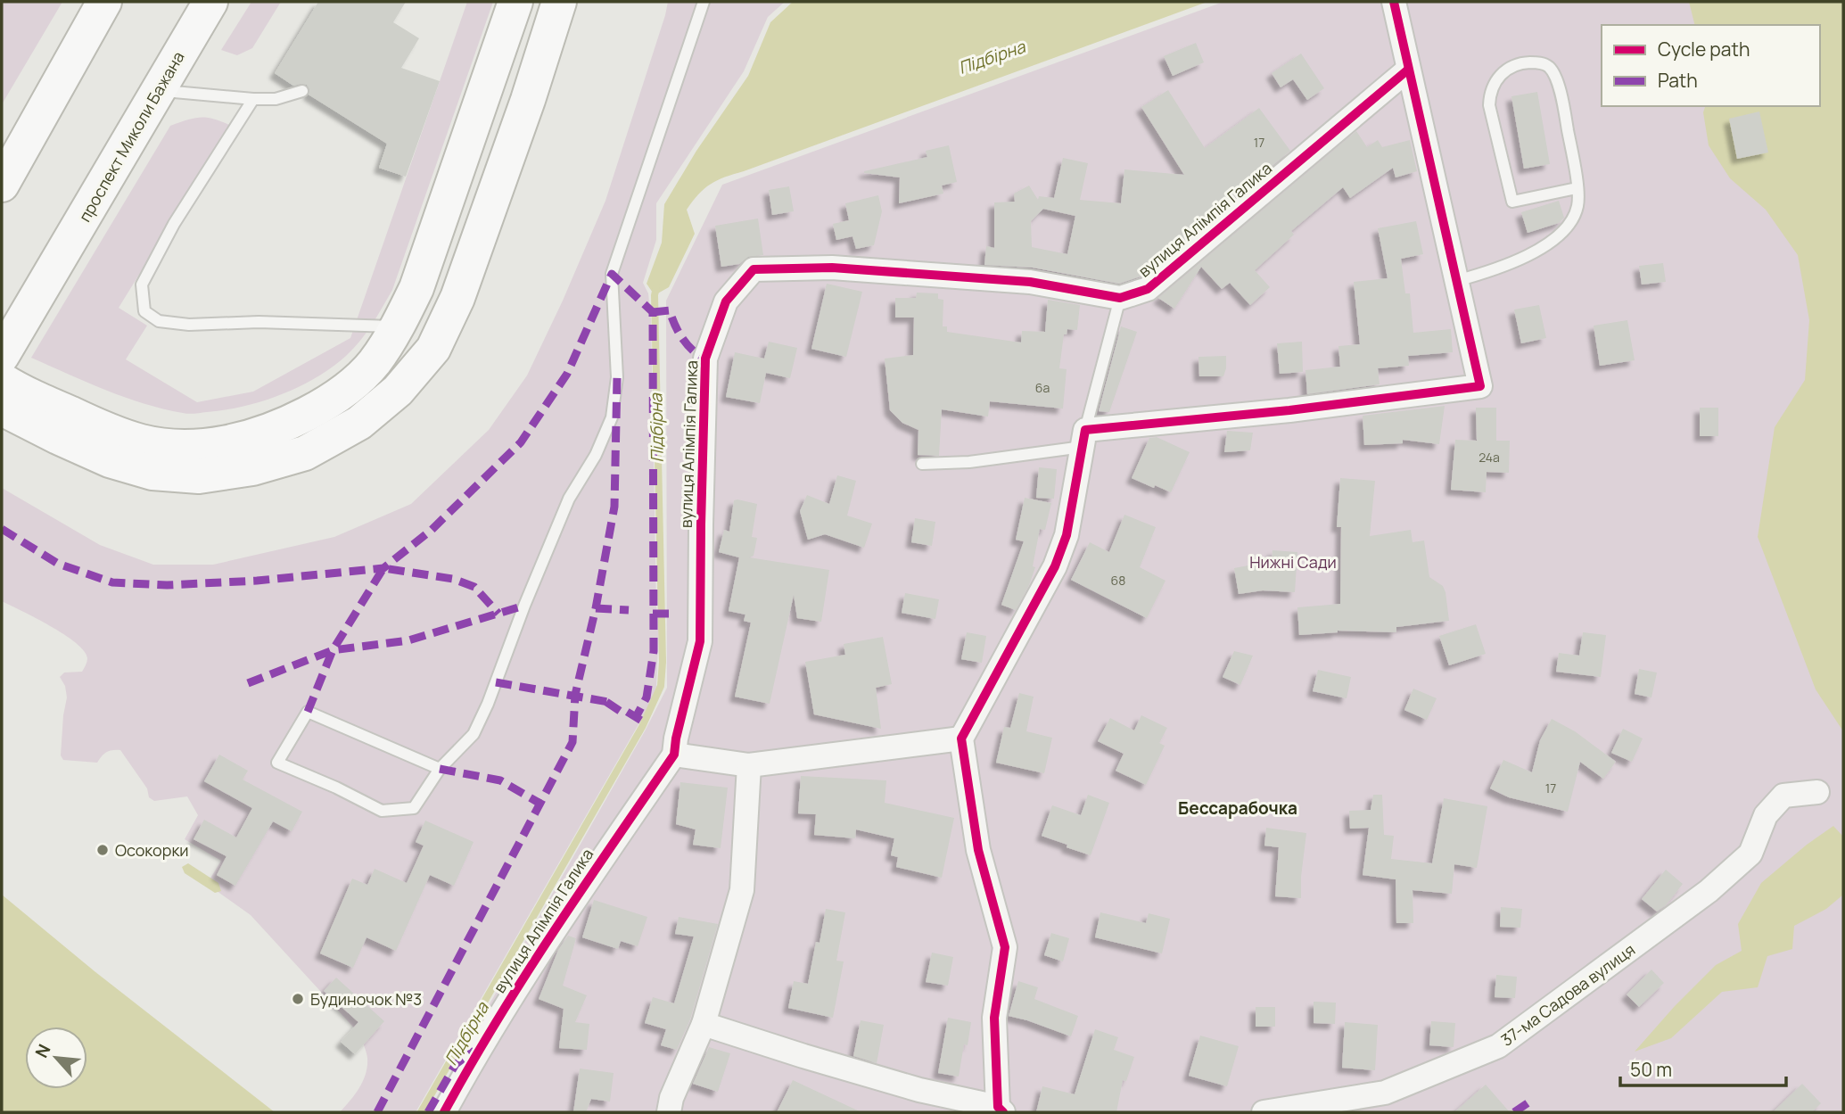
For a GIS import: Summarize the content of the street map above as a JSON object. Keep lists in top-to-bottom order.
{
  "streets": {
    "highway": ["проспект Миколи Бажана"],
    "street": ["вулиця Алімпія Галика", "37-ма Садова вулиця"]
  },
  "districts": ["Бессарабочка"],
  "water": ["Підбірна"],
  "parks": ["Нижні Сади"],
  "places": ["Осокорки", "Будиночок №3"],
  "house_numbers": [
    "17",
    "6а",
    "24а",
    "68",
    "17"
  ],
  "legend": ["Cycle path", "Path"],
  "scale_bar": "50 m",
  "north": "top left"
}
